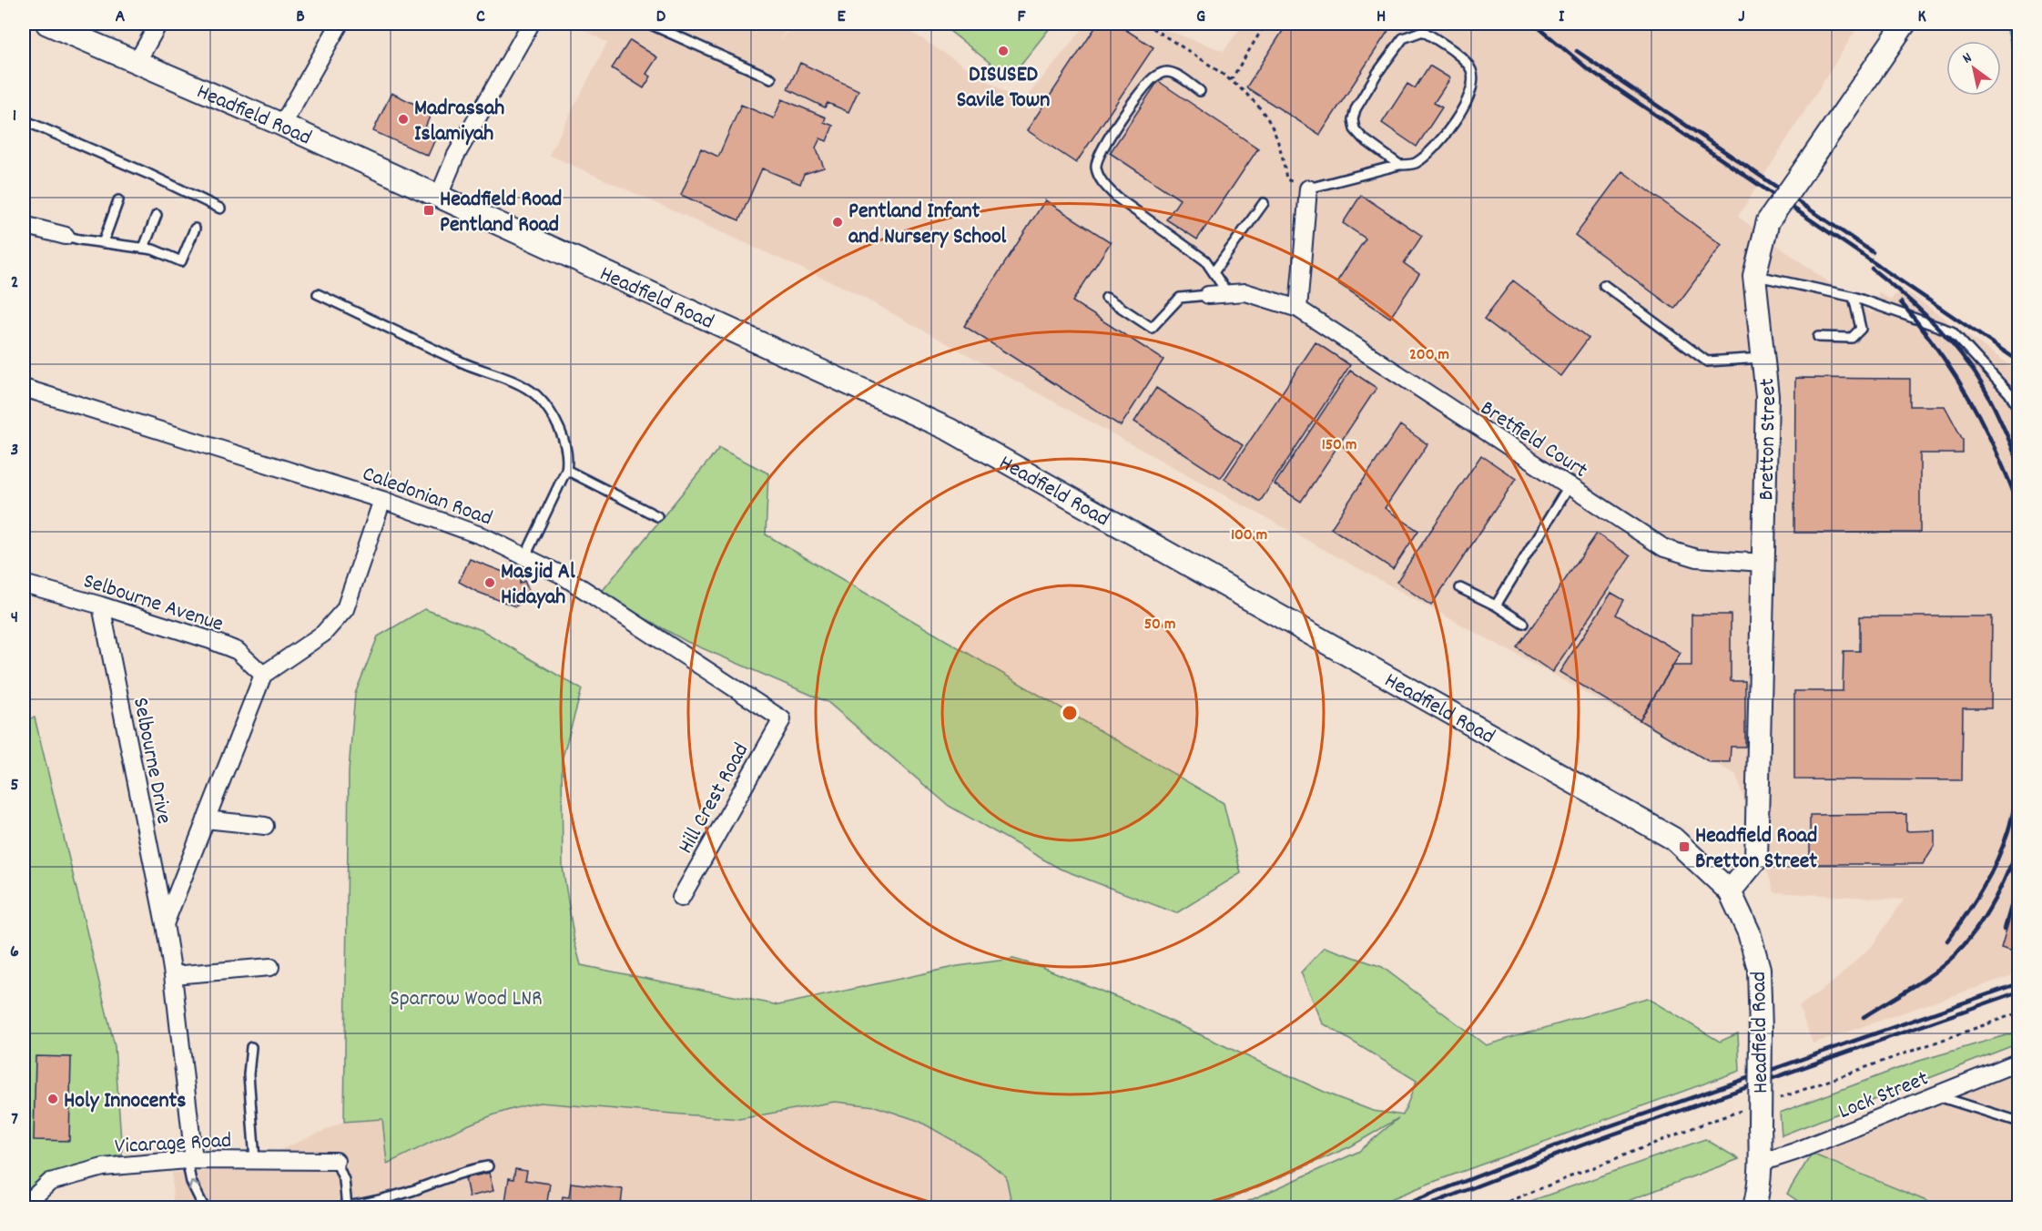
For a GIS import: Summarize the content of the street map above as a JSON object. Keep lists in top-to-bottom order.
{
  "streets": {
    "street": [
      "Headfield Road",
      "Bretfield Court",
      "Bretton Street",
      "Caledonian Road",
      "Selbourne Avenue",
      "Selbourne Drive",
      "Hill Crest Road",
      "Lock Street",
      "Vicarage Road"
    ]
  },
  "crossings": [
    ["Headfield Road", "Bretton Street"],
    ["Headfield Road", "Lock Street"],
    ["Bretfield Court", "Bretton Street"],
    ["Caledonian Road", "Hill Crest Road"],
    ["Selbourne Avenue", "Selbourne Drive"],
    ["Selbourne Drive", "Vicarage Road"]
  ],
  "parks": ["Sparrow Wood LNR"],
  "places": {
    "other": [
      "DISUSED Savile Town",
      "Madrassah Islamiyah",
      "Pentland Infant and Nursery School",
      "Masjid Al Hidayah",
      "Holy Innocents"
    ],
    "transit": ["Headfield Road Pentland Road", "Headfield Road Bretton Street"]
  },
  "north": "top left",
  "grid": {
    "columns": [
      "A",
      "B",
      "C",
      "D",
      "E",
      "F",
      "G",
      "H",
      "I",
      "J",
      "K"
    ],
    "rows": [
      "1",
      "2",
      "3",
      "4",
      "5",
      "6",
      "7"
    ]
  },
  "rings": [
    "200 m",
    "150 m",
    "100 m",
    "50 m"
  ]
}
